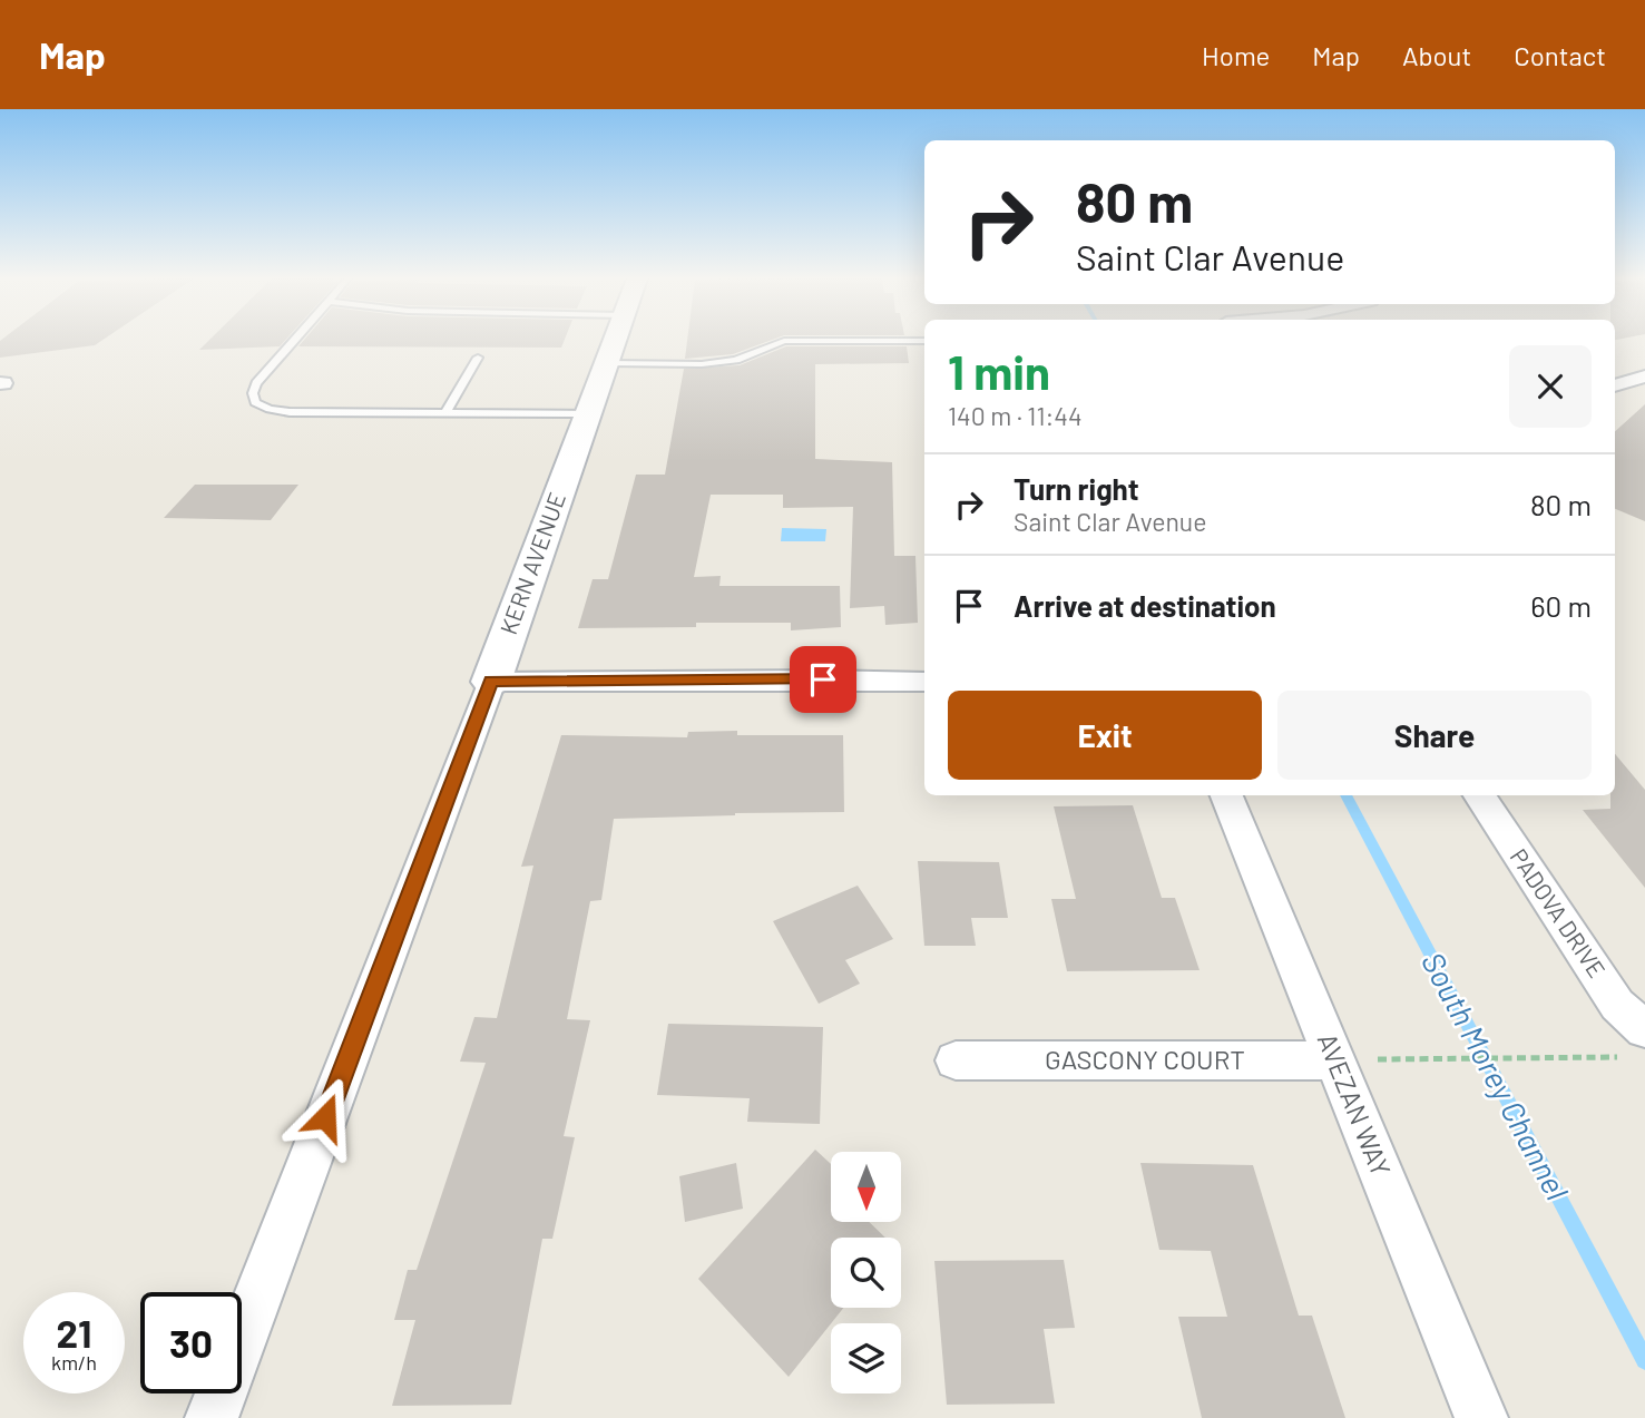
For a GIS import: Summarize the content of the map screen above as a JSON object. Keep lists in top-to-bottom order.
{
  "streets": {
    "street": [
      "KERN AVENUE",
      "PADOVA DRIVE",
      "GASCONY COURT",
      "AVEZAN WAY"
    ]
  },
  "crossings": [
    ["GASCONY COURT", "AVEZAN WAY"]
  ],
  "water": ["South Morey Channel"],
  "north": "bottom",
  "page": {
    "header": "Map",
    "nav": [
      "Home",
      "Map",
      "About",
      "Contact"
    ],
    "turn": ["80 m", "Saint Clar Avenue"],
    "heading": ["1 min", "140 m · 11:44"],
    "list": [
      {
        "name": "Turn right",
        "note": "Saint Clar Avenue",
        "value": "80 m"
      },
      {
        "name": "Arrive at destination",
        "value": "60 m"
      }
    ],
    "buttons": ["Exit", "Share"],
    "speed": "21 km/h",
    "limit": "30"
  }
}
